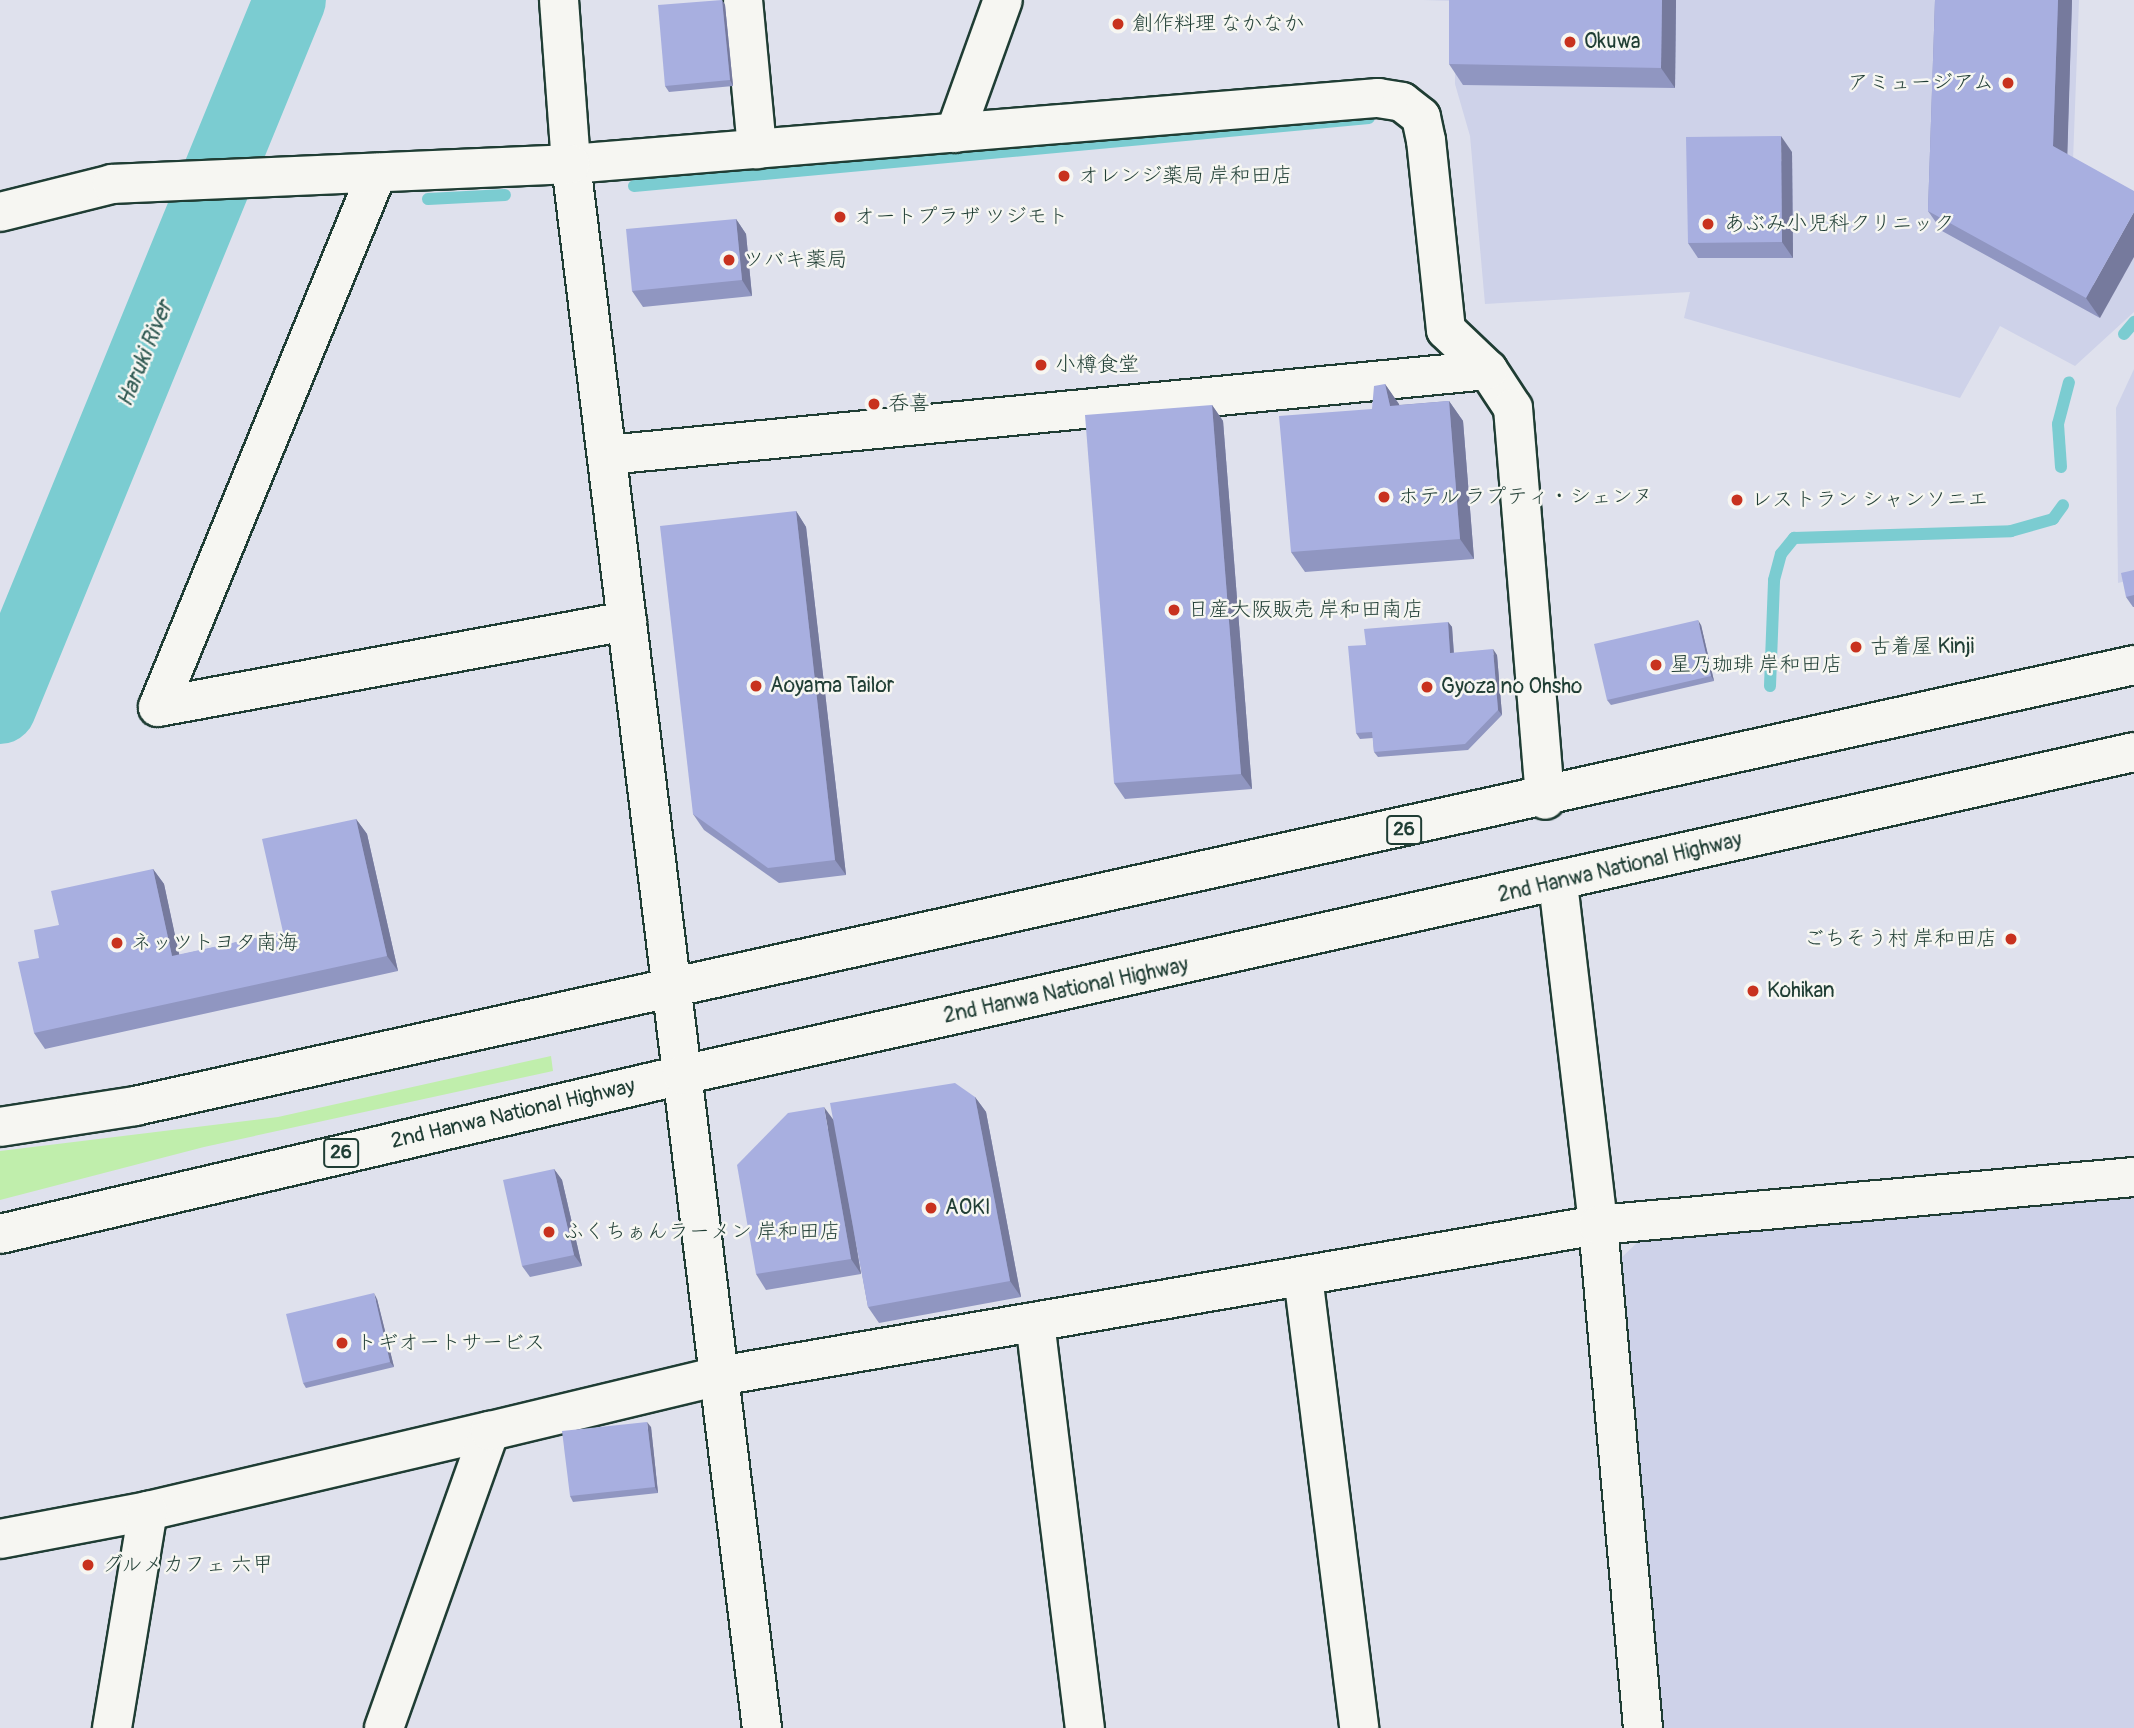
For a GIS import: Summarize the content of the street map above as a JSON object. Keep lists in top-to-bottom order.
{
  "streets": {
    "main road": ["26", "2nd Hanwa National Highway"]
  },
  "water": ["Haruki River"],
  "places": [
    "創作料理 なかなか",
    "Okuwa",
    "アミュージアム",
    "オレンジ薬局 岸和田店",
    "オートプラザ ツジモト",
    "あぶみ小児科クリニック",
    "ツバキ薬局",
    "小樽食堂",
    "呑喜",
    "ホテル ラプティ・シェンヌ",
    "レストラン シャンソニエ",
    "日産大阪販売 岸和田南店",
    "古着屋 Kinji",
    "星乃珈琲 岸和田店",
    "Aoyama Tailor",
    "Gyoza no Ohsho",
    "ごちそう村 岸和田店",
    "ネッツトヨタ南海",
    "Kohikan",
    "AOKI",
    "ふくちぁんラーメン 岸和田店",
    "トギオートサービス",
    "グルメカフェ 六甲"
  ]
}
